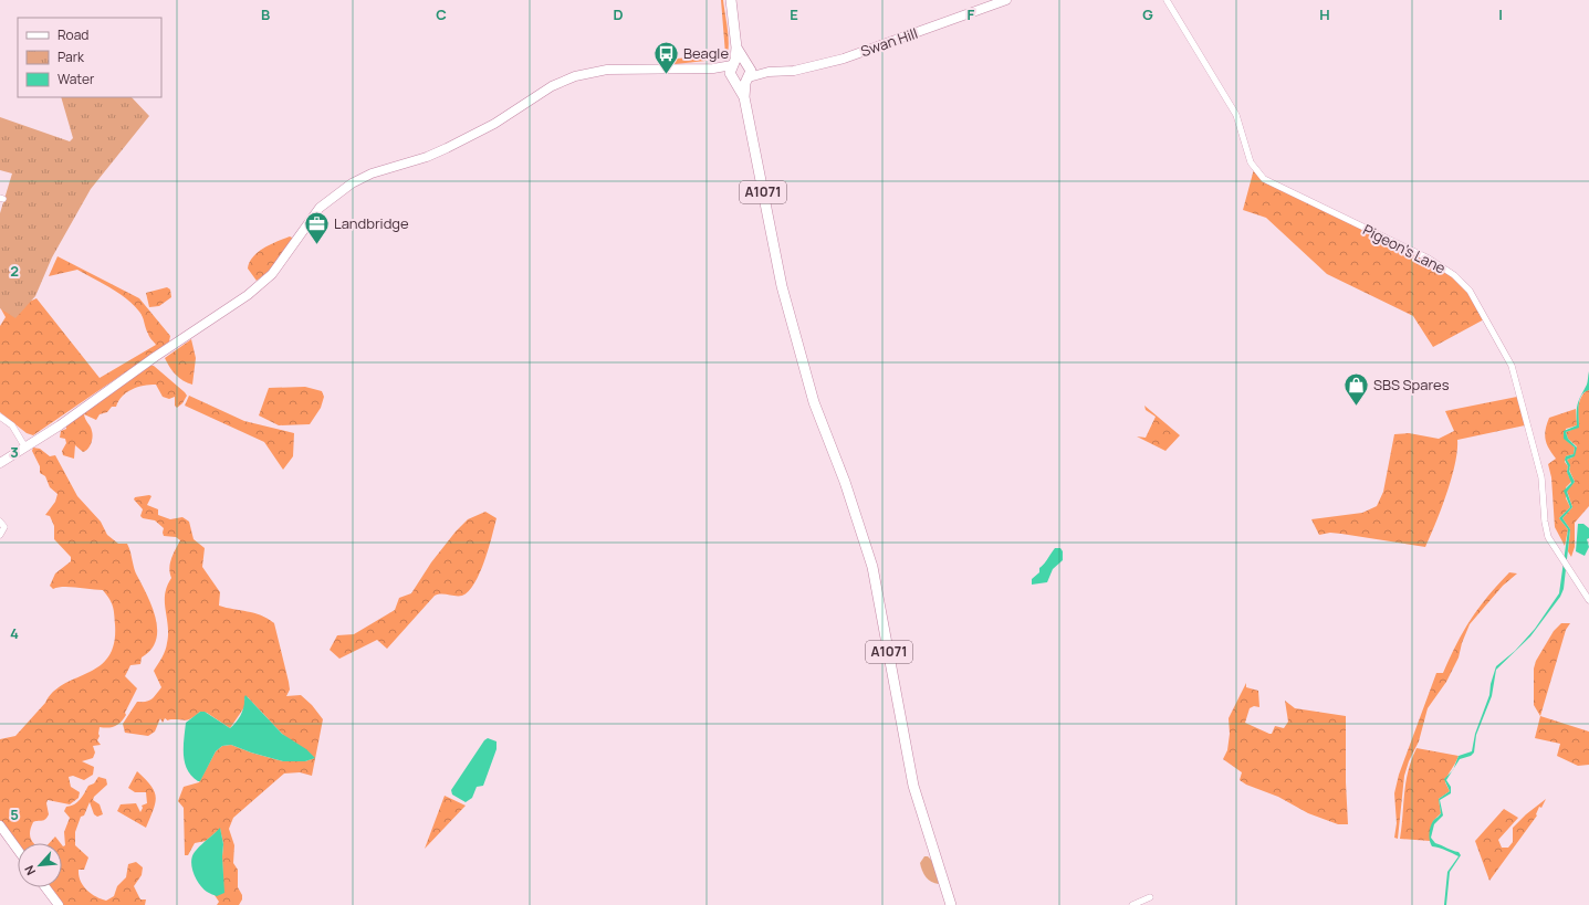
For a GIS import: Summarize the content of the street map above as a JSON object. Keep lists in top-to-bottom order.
{
  "streets": {
    "main road": ["Swan Hill", "A1071"],
    "street": ["Pigeon's Lane"]
  },
  "crossings": [
    ["Swan Hill", "A1071"]
  ],
  "places": {
    "bus stop": ["Beagle"],
    "office": ["Landbridge"],
    "shop": ["SBS Spares"]
  },
  "legend": ["Road", "Park", "Water"],
  "north": "bottom left",
  "grid": {
    "columns": [
      "B",
      "C",
      "D",
      "E",
      "F",
      "G",
      "H",
      "I"
    ],
    "rows": [
      "2",
      "3",
      "4",
      "5"
    ]
  }
}
